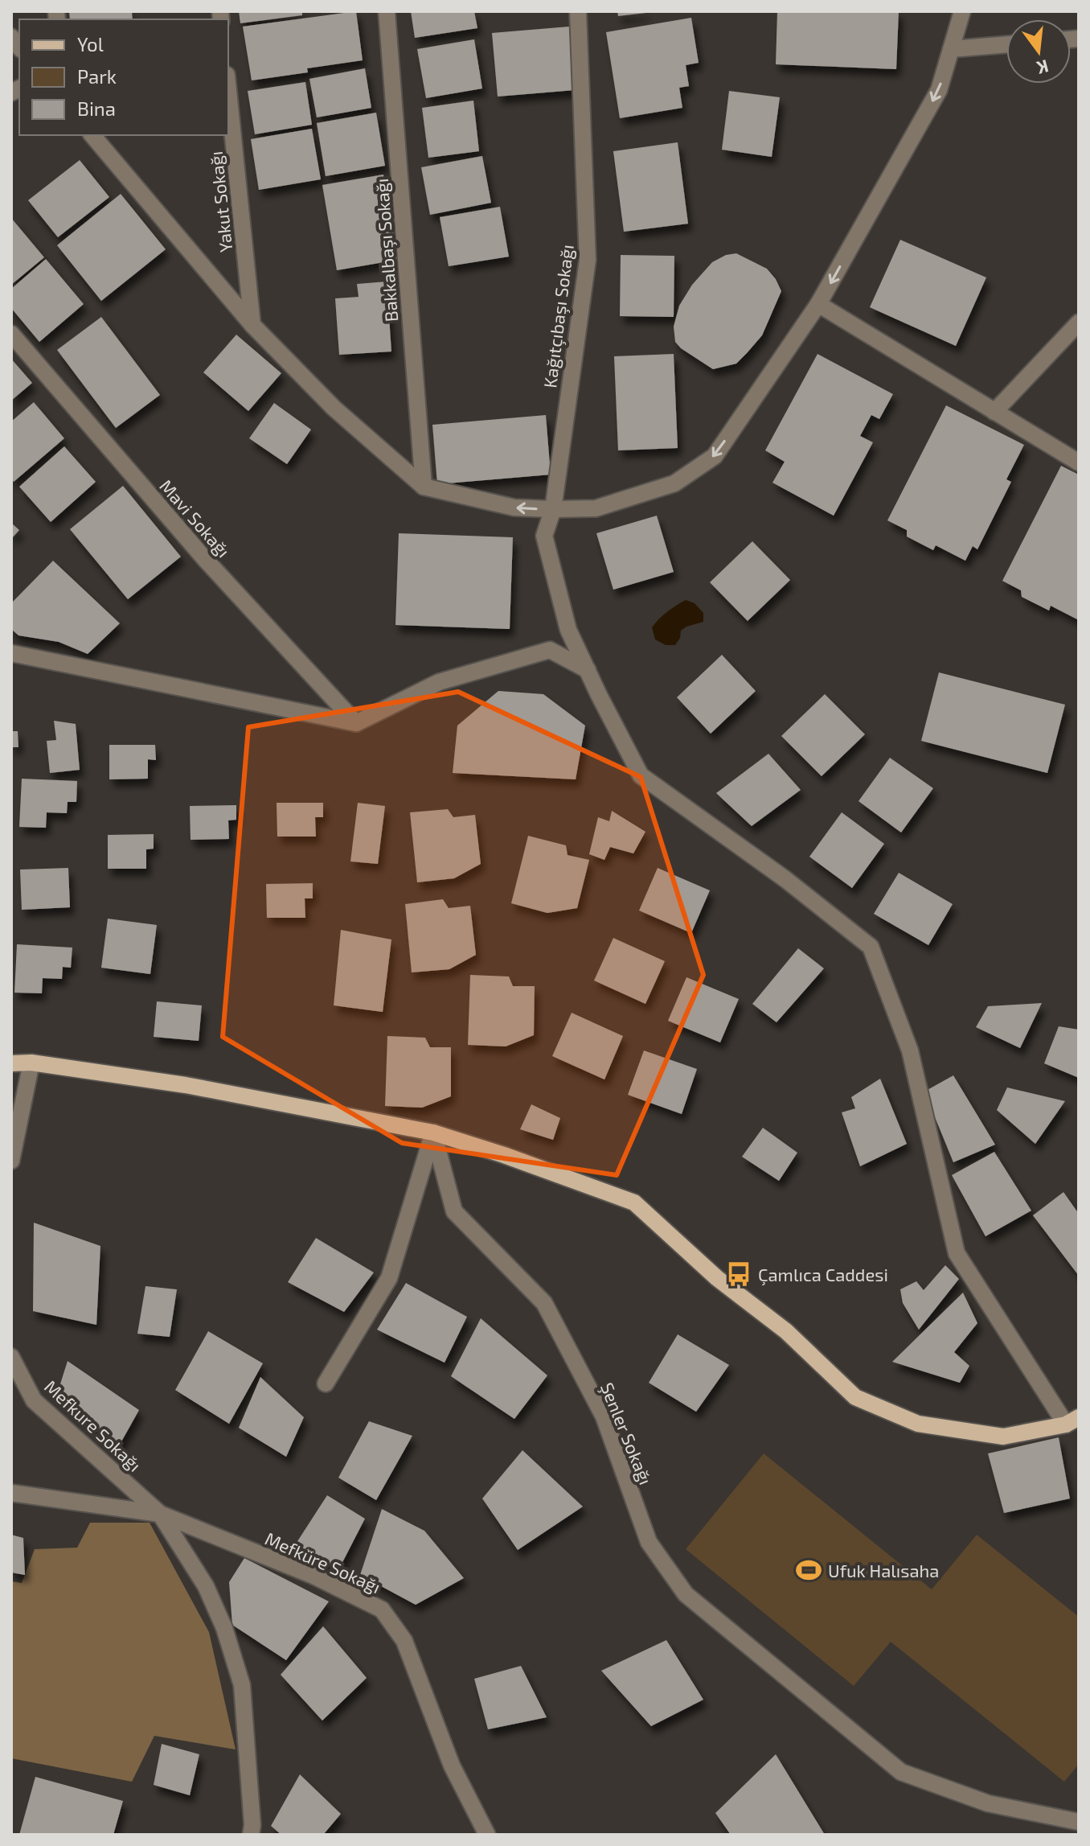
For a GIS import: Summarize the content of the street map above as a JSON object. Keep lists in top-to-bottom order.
{
  "streets": {
    "street": [
      "Yakut Sokağı",
      "Bakkalbaşı Sokağı",
      "Kağıtçıbaşı Sokağı",
      "Mavi Sokağı",
      "Mefkure Sokağı",
      "Şenler Sokağı",
      "Mefküre Sokağı"
    ]
  },
  "crossings": [
    ["Mefkure Sokağı", "Mefküre Sokağı"]
  ],
  "places": {
    "bus stop": ["Çamlıca Caddesi"],
    "sports": ["Ufuk Halısaha"]
  },
  "legend": ["Yol", "Park", "Bina"],
  "north": "bottom"
}
